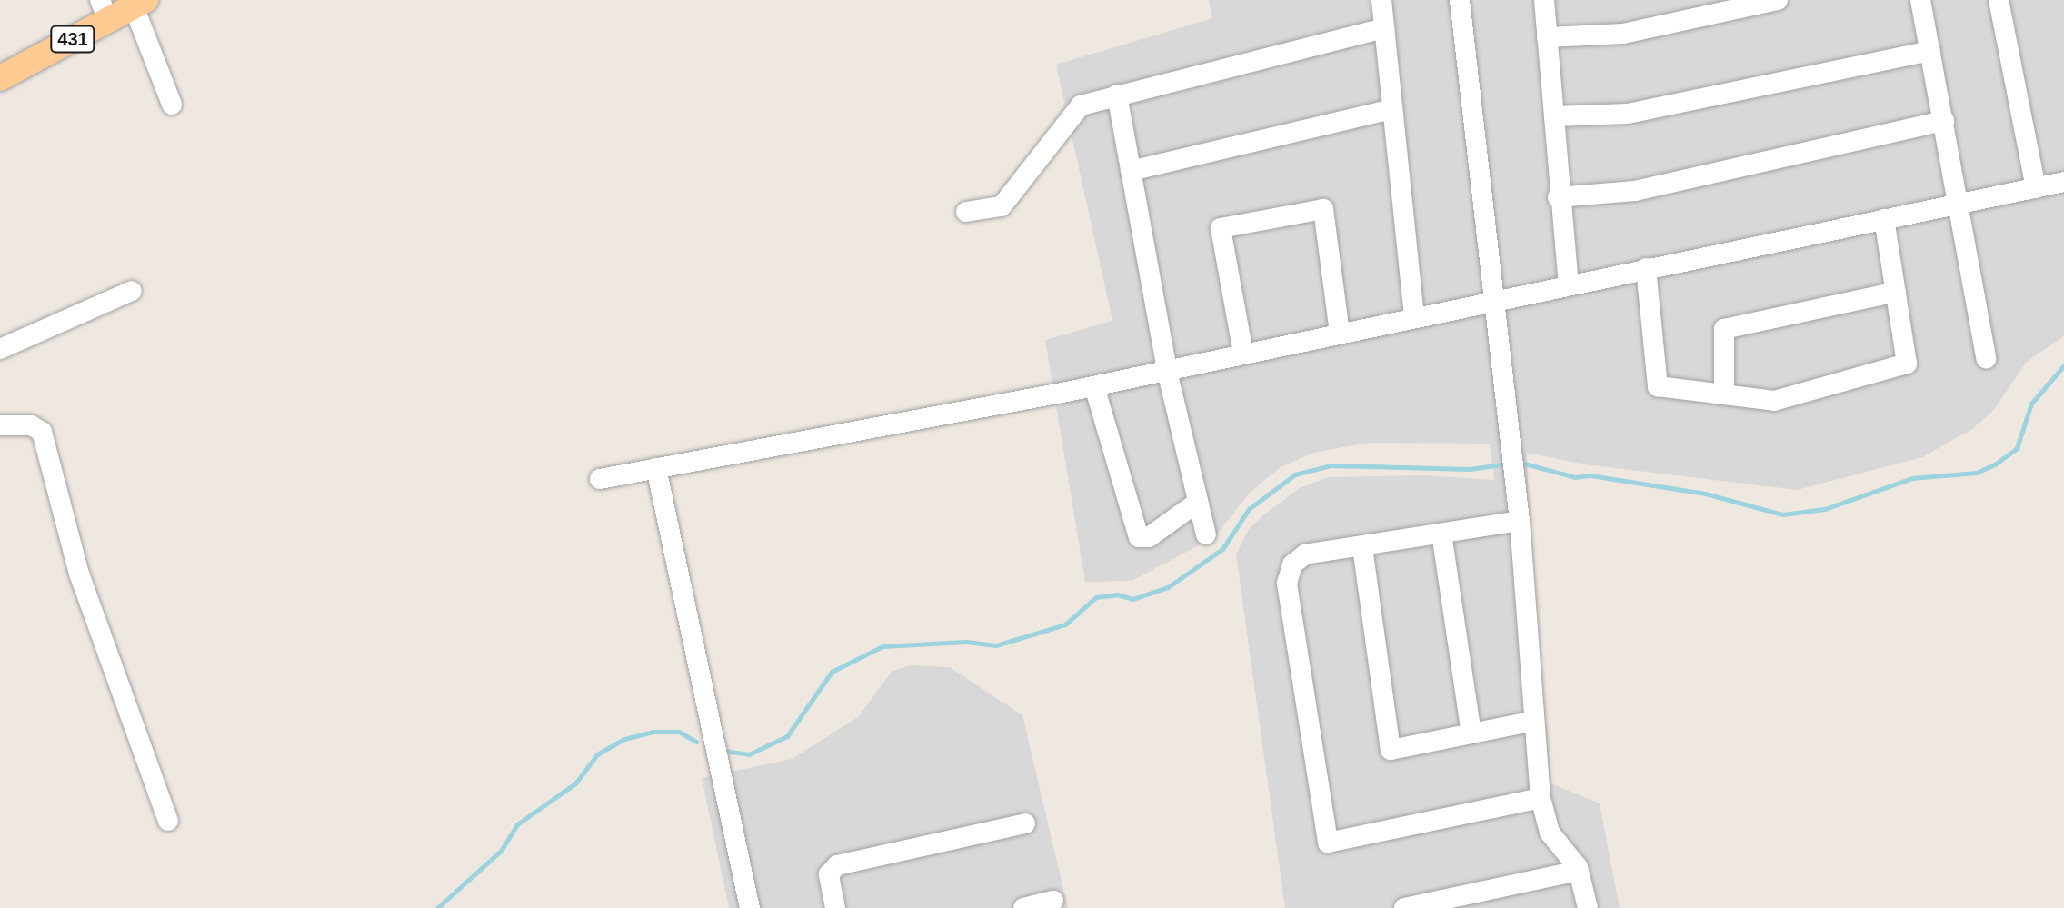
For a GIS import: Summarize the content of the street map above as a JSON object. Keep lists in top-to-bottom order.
{
  "streets": {
    "main road": ["431"]
  }
}
